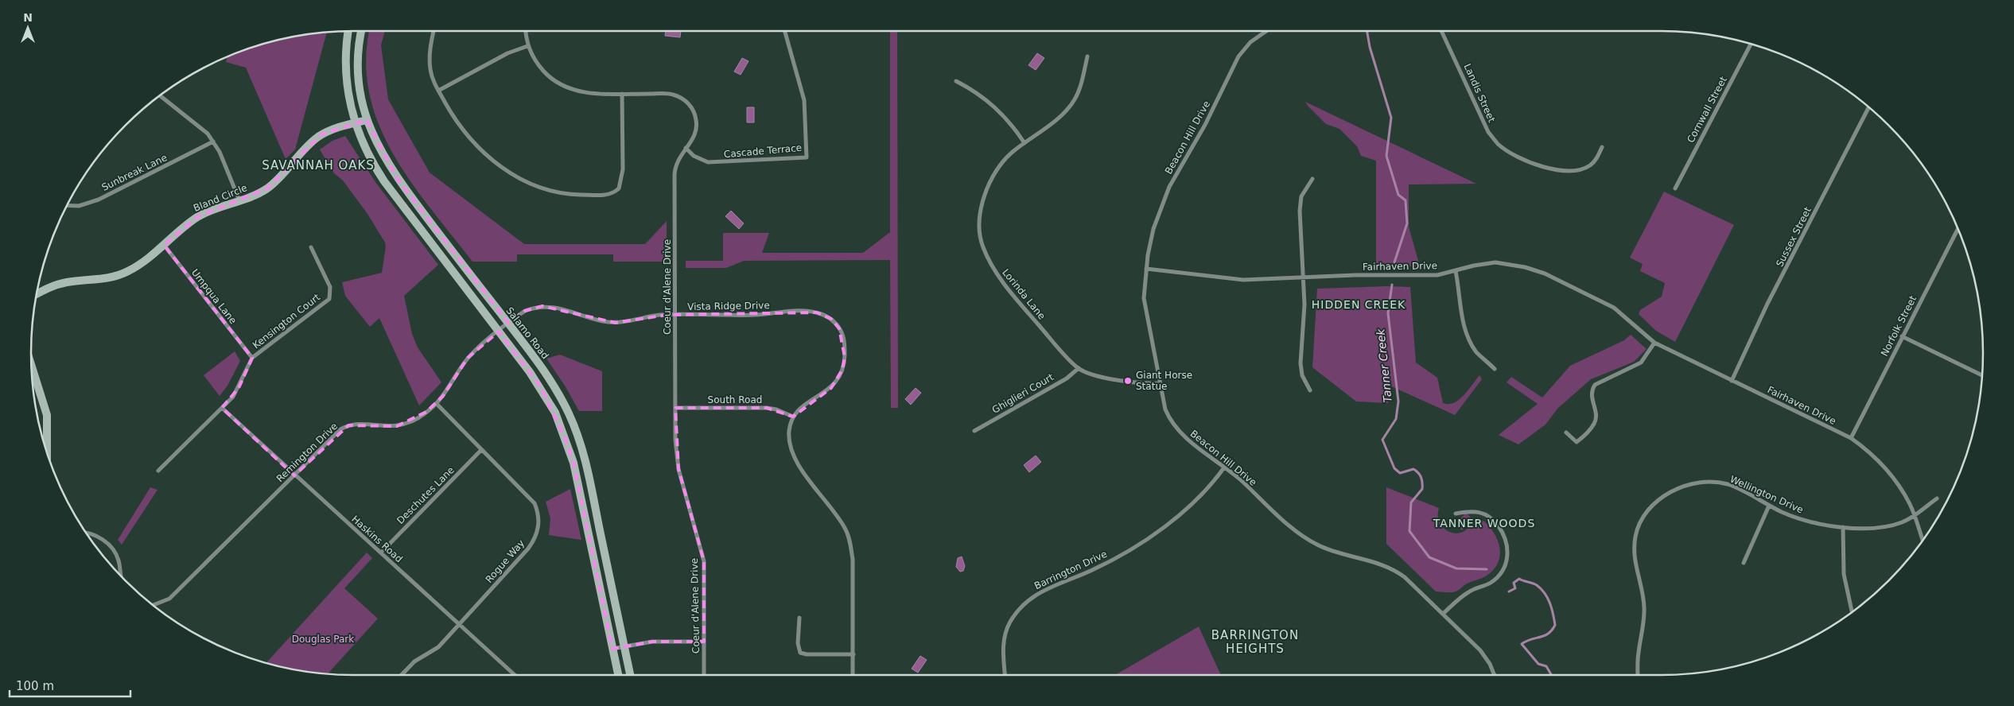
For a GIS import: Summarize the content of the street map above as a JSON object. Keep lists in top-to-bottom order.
{
  "streets": {
    "main road": ["Bland Circle", "Salamo Road"],
    "street": [
      "Landis Street",
      "Cornwall Street",
      "Beacon Hill Drive",
      "Cascade Terrace",
      "Sunbreak Lane",
      "Sussex Street",
      "Fairhaven Drive",
      "Coeur d'Alene Drive",
      "Lorinda Lane",
      "Umpqua Lane",
      "Vista Ridge Drive",
      "Kensington Court",
      "Norfolk Street",
      "Ghiglieri Court",
      "South Road",
      "Remington Drive",
      "Wellington Drive",
      "Deschutes Lane",
      "Haskins Road",
      "Rogue Way",
      "Barrington Drive"
    ]
  },
  "crossings": [
    ["Beacon Hill Drive", "Fairhaven Drive"],
    ["Beacon Hill Drive", "Barrington Drive"],
    ["Cascade Terrace", "Coeur d'Alene Drive"],
    ["Bland Circle", "Umpqua Lane"],
    ["Bland Circle", "Salamo Road"],
    ["Sussex Street", "Fairhaven Drive"],
    ["Fairhaven Drive", "Norfolk Street"],
    ["Fairhaven Drive", "Wellington Drive"],
    ["Coeur d'Alene Drive", "Vista Ridge Drive"],
    ["Coeur d'Alene Drive", "South Road"],
    ["Lorinda Lane", "Ghiglieri Court"],
    ["Umpqua Lane", "Kensington Court"],
    ["Vista Ridge Drive", "Salamo Road"],
    ["Vista Ridge Drive", "South Road"],
    ["Vista Ridge Drive", "Remington Drive"],
    ["Kensington Court", "Haskins Road"],
    ["Salamo Road", "Remington Drive"],
    ["Remington Drive", "Haskins Road"],
    ["Remington Drive", "Rogue Way"],
    ["Deschutes Lane", "Haskins Road"],
    ["Deschutes Lane", "Rogue Way"],
    ["Haskins Road", "Rogue Way"]
  ],
  "districts": [
    "SAVANNAH OAKS",
    "HIDDEN CREEK",
    "TANNER WOODS",
    "BARRINGTON HEIGHTS"
  ],
  "water": ["Tanner Creek"],
  "parks": ["Douglas Park"],
  "places": ["Giant Horse Statue"],
  "scale_bar": "100 m",
  "north": "top"
}
